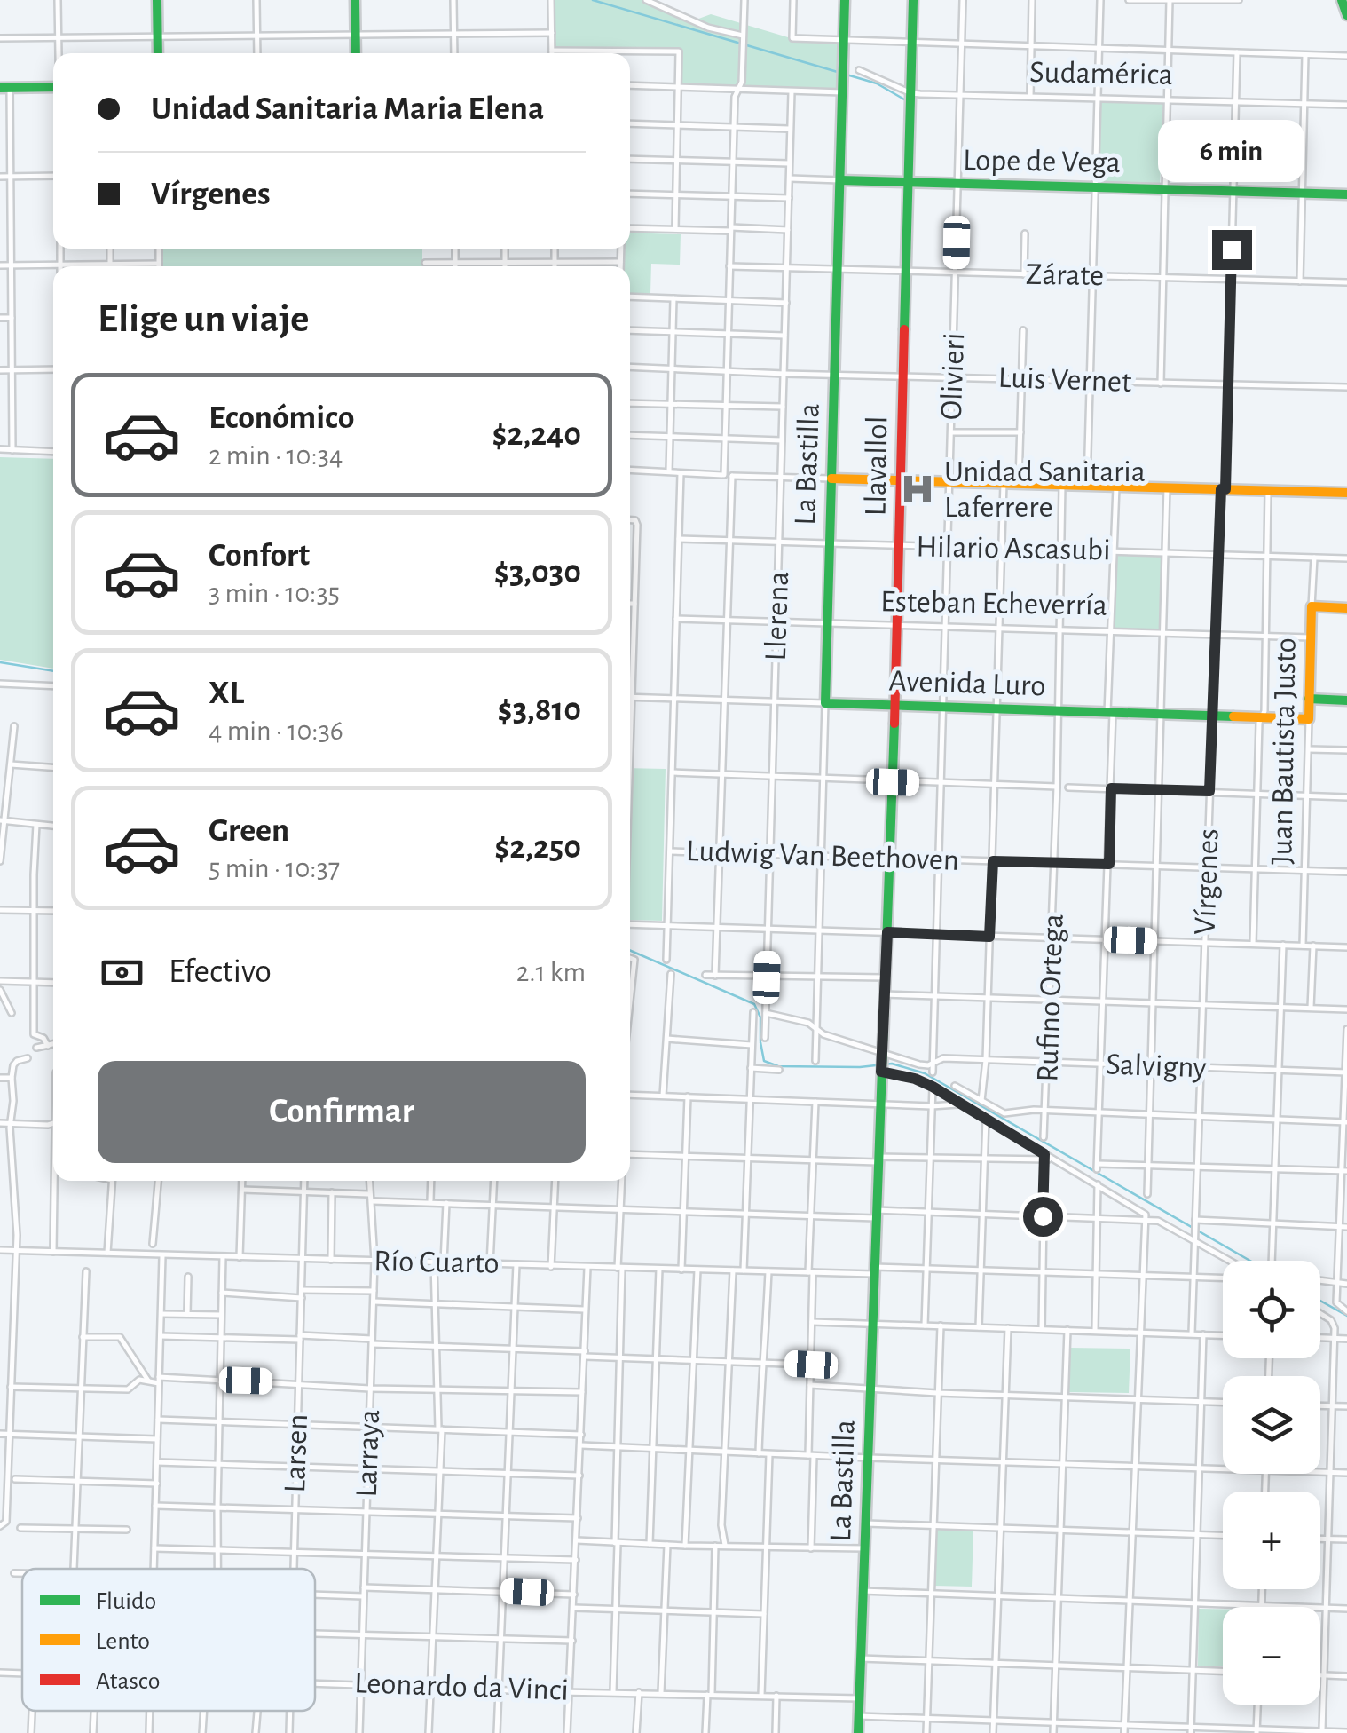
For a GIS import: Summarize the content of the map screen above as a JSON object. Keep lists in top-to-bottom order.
{
  "streets": {
    "street": [
      "Sudamérica",
      "Lope de Vega",
      "Zárate",
      "Olivieri",
      "Luis Vernet",
      "La Bastilla",
      "Llavallol",
      "Hilario Ascasubi",
      "Esteban Echeverría",
      "Llerena",
      "Avenida Luro",
      "Juan Bautista Justo",
      "Ludwig Van Beethoven",
      "Vírgenes",
      "Rufino Ortega",
      "Salvigny",
      "Río Cuarto",
      "Larsen",
      "Larraya",
      "Leonardo da Vinci"
    ]
  },
  "crossings": [
    ["Sudamérica", "Olivieri"],
    ["Sudamérica", "Llavallol"],
    ["Sudamérica", "Vírgenes"],
    ["Lope de Vega", "Olivieri"],
    ["Lope de Vega", "La Bastilla"],
    ["Lope de Vega", "Llavallol"],
    ["Lope de Vega", "Llerena"],
    ["Lope de Vega", "Vírgenes"],
    ["Zárate", "Olivieri"],
    ["Zárate", "La Bastilla"],
    ["Zárate", "Llavallol"],
    ["Zárate", "Llerena"],
    ["Zárate", "Vírgenes"],
    ["Olivieri", "Luis Vernet"],
    ["Olivieri", "Hilario Ascasubi"],
    ["Olivieri", "Esteban Echeverría"],
    ["Olivieri", "Avenida Luro"],
    ["Olivieri", "Ludwig Van Beethoven"],
    ["Olivieri", "Salvigny"],
    ["Luis Vernet", "La Bastilla"],
    ["Luis Vernet", "Llavallol"],
    ["Luis Vernet", "Llerena"],
    ["Luis Vernet", "Vírgenes"],
    ["La Bastilla", "Hilario Ascasubi"],
    ["La Bastilla", "Esteban Echeverría"],
    ["La Bastilla", "Avenida Luro"],
    ["La Bastilla", "Ludwig Van Beethoven"],
    ["La Bastilla", "Salvigny"],
    ["La Bastilla", "Río Cuarto"],
    ["La Bastilla", "Leonardo da Vinci"],
    ["Llavallol", "Hilario Ascasubi"],
    ["Llavallol", "Esteban Echeverría"],
    ["Llavallol", "Avenida Luro"],
    ["Llavallol", "Ludwig Van Beethoven"],
    ["Hilario Ascasubi", "Llerena"],
    ["Hilario Ascasubi", "Juan Bautista Justo"],
    ["Hilario Ascasubi", "Vírgenes"],
    ["Hilario Ascasubi", "Rufino Ortega"],
    ["Esteban Echeverría", "Llerena"],
    ["Esteban Echeverría", "Juan Bautista Justo"],
    ["Esteban Echeverría", "Vírgenes"],
    ["Esteban Echeverría", "Rufino Ortega"],
    ["Llerena", "Avenida Luro"],
    ["Llerena", "Ludwig Van Beethoven"],
    ["Llerena", "Salvigny"],
    ["Avenida Luro", "Juan Bautista Justo"],
    ["Avenida Luro", "Vírgenes"],
    ["Avenida Luro", "Rufino Ortega"],
    ["Juan Bautista Justo", "Ludwig Van Beethoven"],
    ["Ludwig Van Beethoven", "Vírgenes"],
    ["Ludwig Van Beethoven", "Rufino Ortega"],
    ["Vírgenes", "Salvigny"],
    ["Rufino Ortega", "Salvigny"],
    ["Río Cuarto", "Larsen"],
    ["Río Cuarto", "Larraya"],
    ["Larraya", "Leonardo da Vinci"]
  ],
  "places": {
    "hospital": ["Unidad Sanitaria Laferrere"]
  },
  "legend": ["Fluido", "Lento", "Atasco"],
  "page": {
    "banner": ["Unidad Sanitaria Maria Elena", "Vírgenes"],
    "bubble": "6 min",
    "heading": "Elige un viaje",
    "list": [
      {
        "name": "Económico",
        "note": "2 min · 10:34",
        "value": "$2,240"
      },
      {
        "name": "Confort",
        "note": "3 min · 10:35",
        "value": "$3,030"
      },
      {
        "name": "XL",
        "note": "4 min · 10:36",
        "value": "$3,810"
      },
      {
        "name": "Green",
        "note": "5 min · 10:37",
        "value": "$2,250"
      }
    ],
    "pay": ["Efectivo", "2.1 km"],
    "buttons": "Confirmar",
    "map_buttons": ["+", "−"]
  }
}
